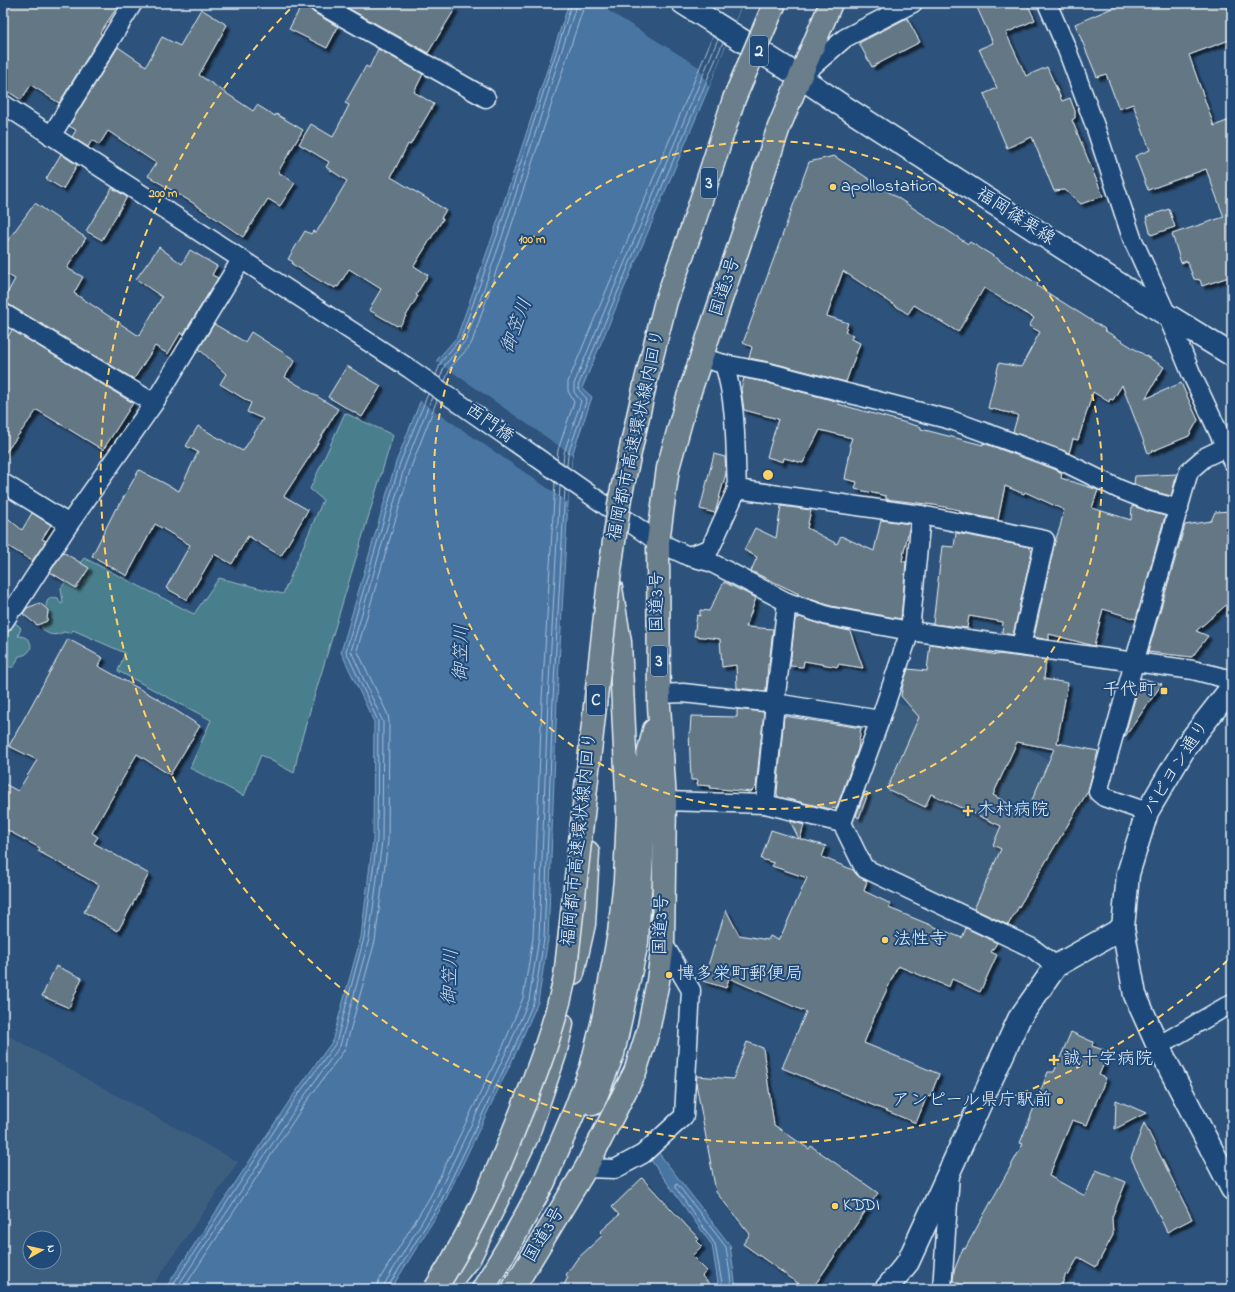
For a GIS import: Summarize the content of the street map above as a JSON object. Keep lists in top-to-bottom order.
{
  "streets": {
    "highway": [
      "2",
      "3",
      "国道3号",
      "福岡都市高速環状線内回り",
      "C"
    ],
    "main road": ["福岡篠栗線", "パピヨン通り"],
    "street": ["西門橋"]
  },
  "crossings": [
    ["2", "3"],
    ["2", "C"],
    ["3", "福岡篠栗線"],
    ["3", "西門橋"],
    ["3", "C"],
    ["福岡篠栗線", "国道3号"],
    ["国道3号", "西門橋"]
  ],
  "water": ["御笠川"],
  "places": {
    "other": [
      "apollostation",
      "法性寺",
      "博多栄町郵便局",
      "アンピール県庁駅前",
      "KDDI"
    ],
    "transit": ["千代町"],
    "health": ["木村病院", "誠十字病院"]
  },
  "north": "right",
  "rings": ["200 m", "100 m"]
}
